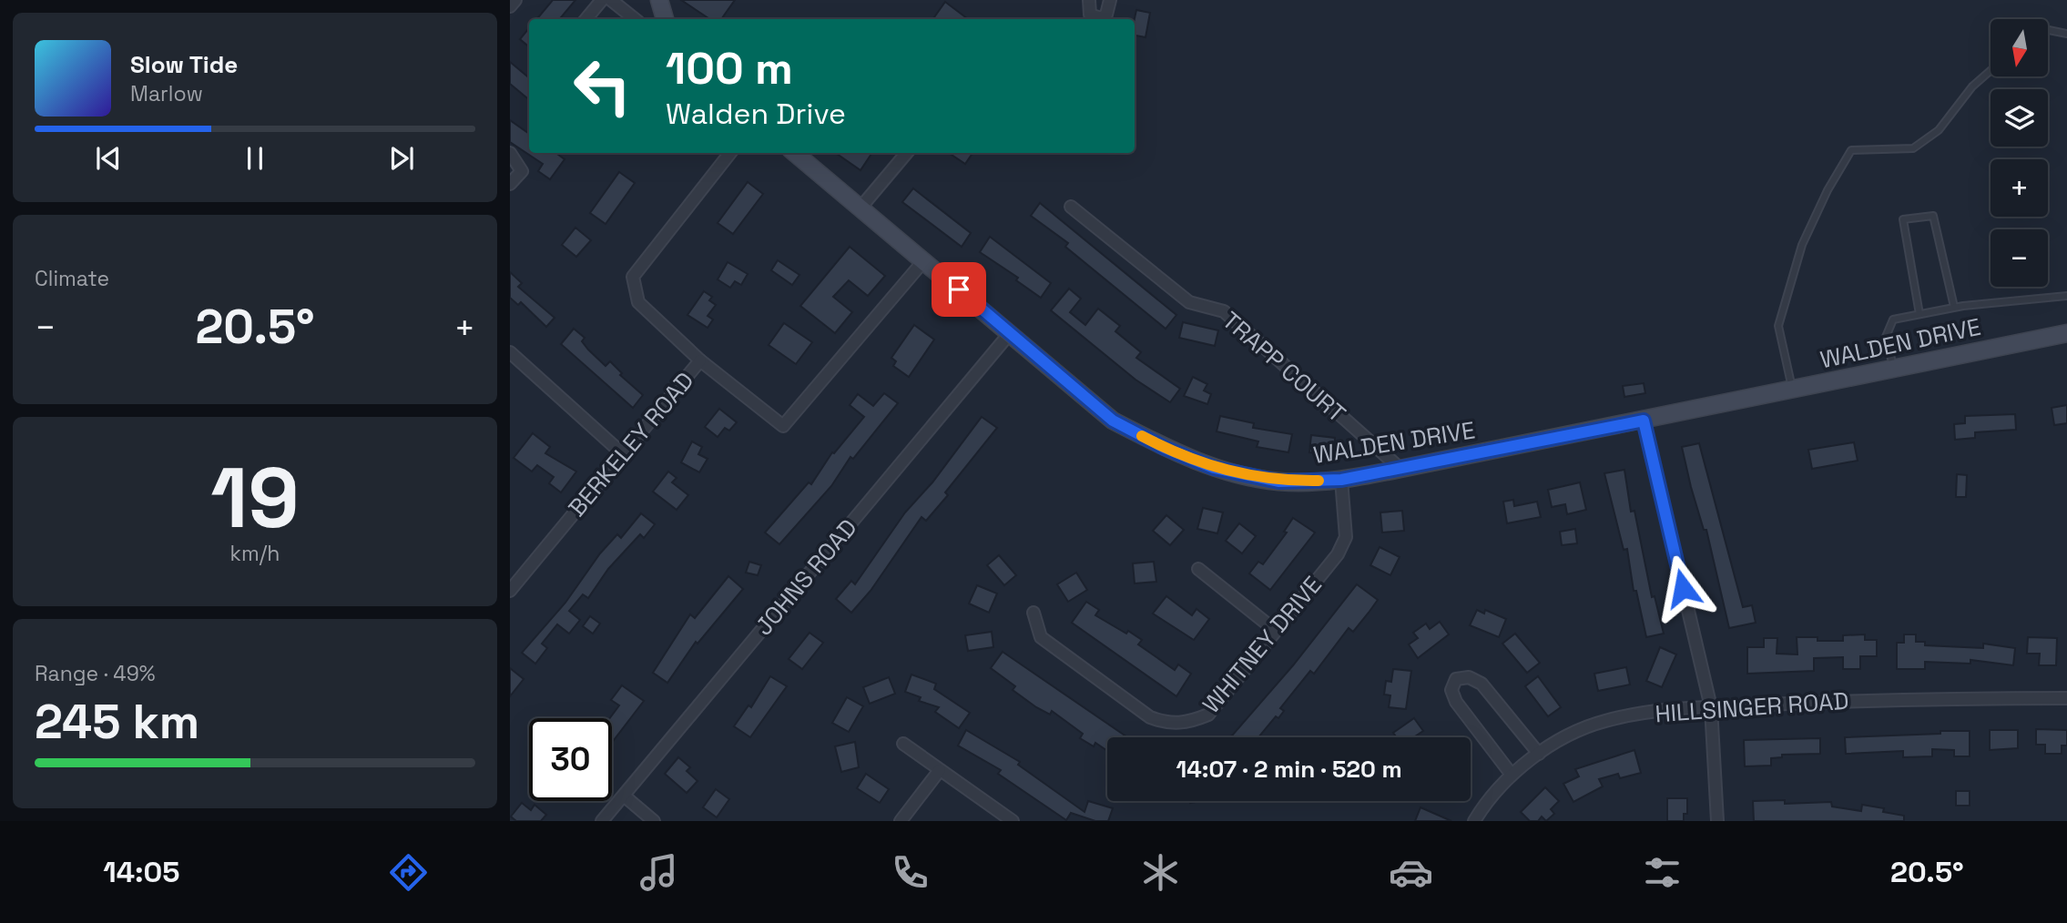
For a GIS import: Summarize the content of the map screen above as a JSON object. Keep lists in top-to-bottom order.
{
  "streets": {
    "street": [
      "WALDEN DRIVE",
      "TRAPP COURT",
      "BERKELEY ROAD",
      "JOHNS ROAD",
      "WHITNEY DRIVE",
      "HILLSINGER ROAD"
    ]
  },
  "crossings": [
    ["WALDEN DRIVE", "TRAPP COURT"],
    ["WALDEN DRIVE", "JOHNS ROAD"],
    ["WALDEN DRIVE", "WHITNEY DRIVE"]
  ],
  "north": "bottom",
  "page": {
    "map_buttons": ["+", "−"],
    "turn": ["100 m", "Walden Drive"],
    "song": ["Slow Tide", "Marlow"],
    "tile": [
      "Climate",
      ["19", "km/h"],
      ["Range · 49%", "245 km"]
    ],
    "heat": ["−", "20.5°", "+"],
    "limit": "30",
    "trip": "14:07 · 2 min · 520 m",
    "tabs": ["14:05", "20.5°"]
  }
}
